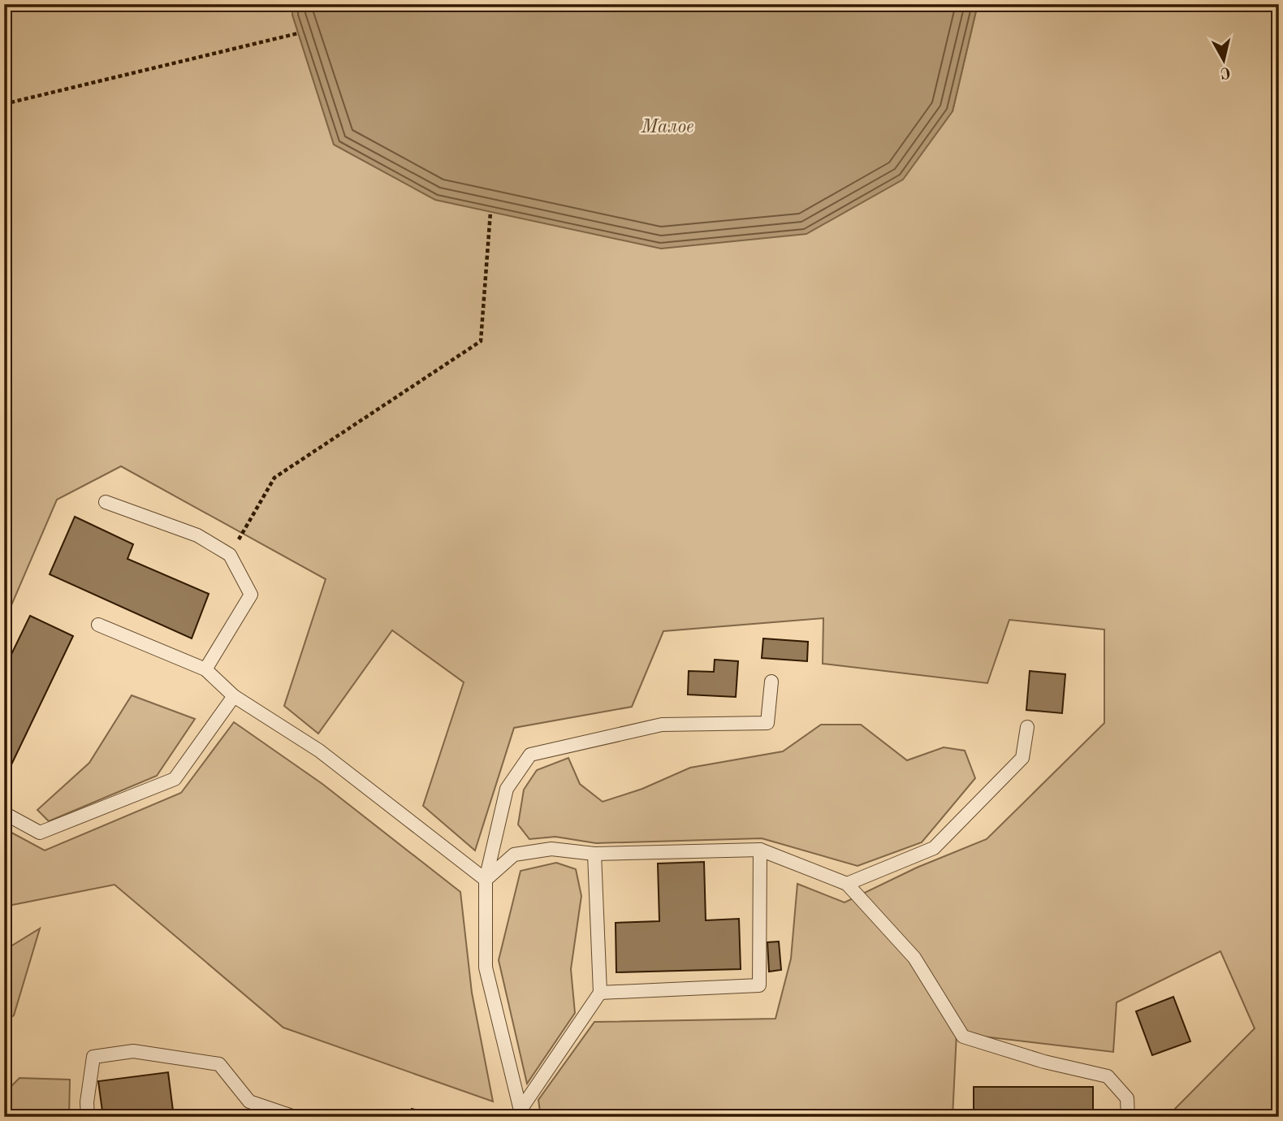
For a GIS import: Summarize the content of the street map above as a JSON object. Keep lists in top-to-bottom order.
{
  "water": ["Малое"],
  "north": "bottom"
}
